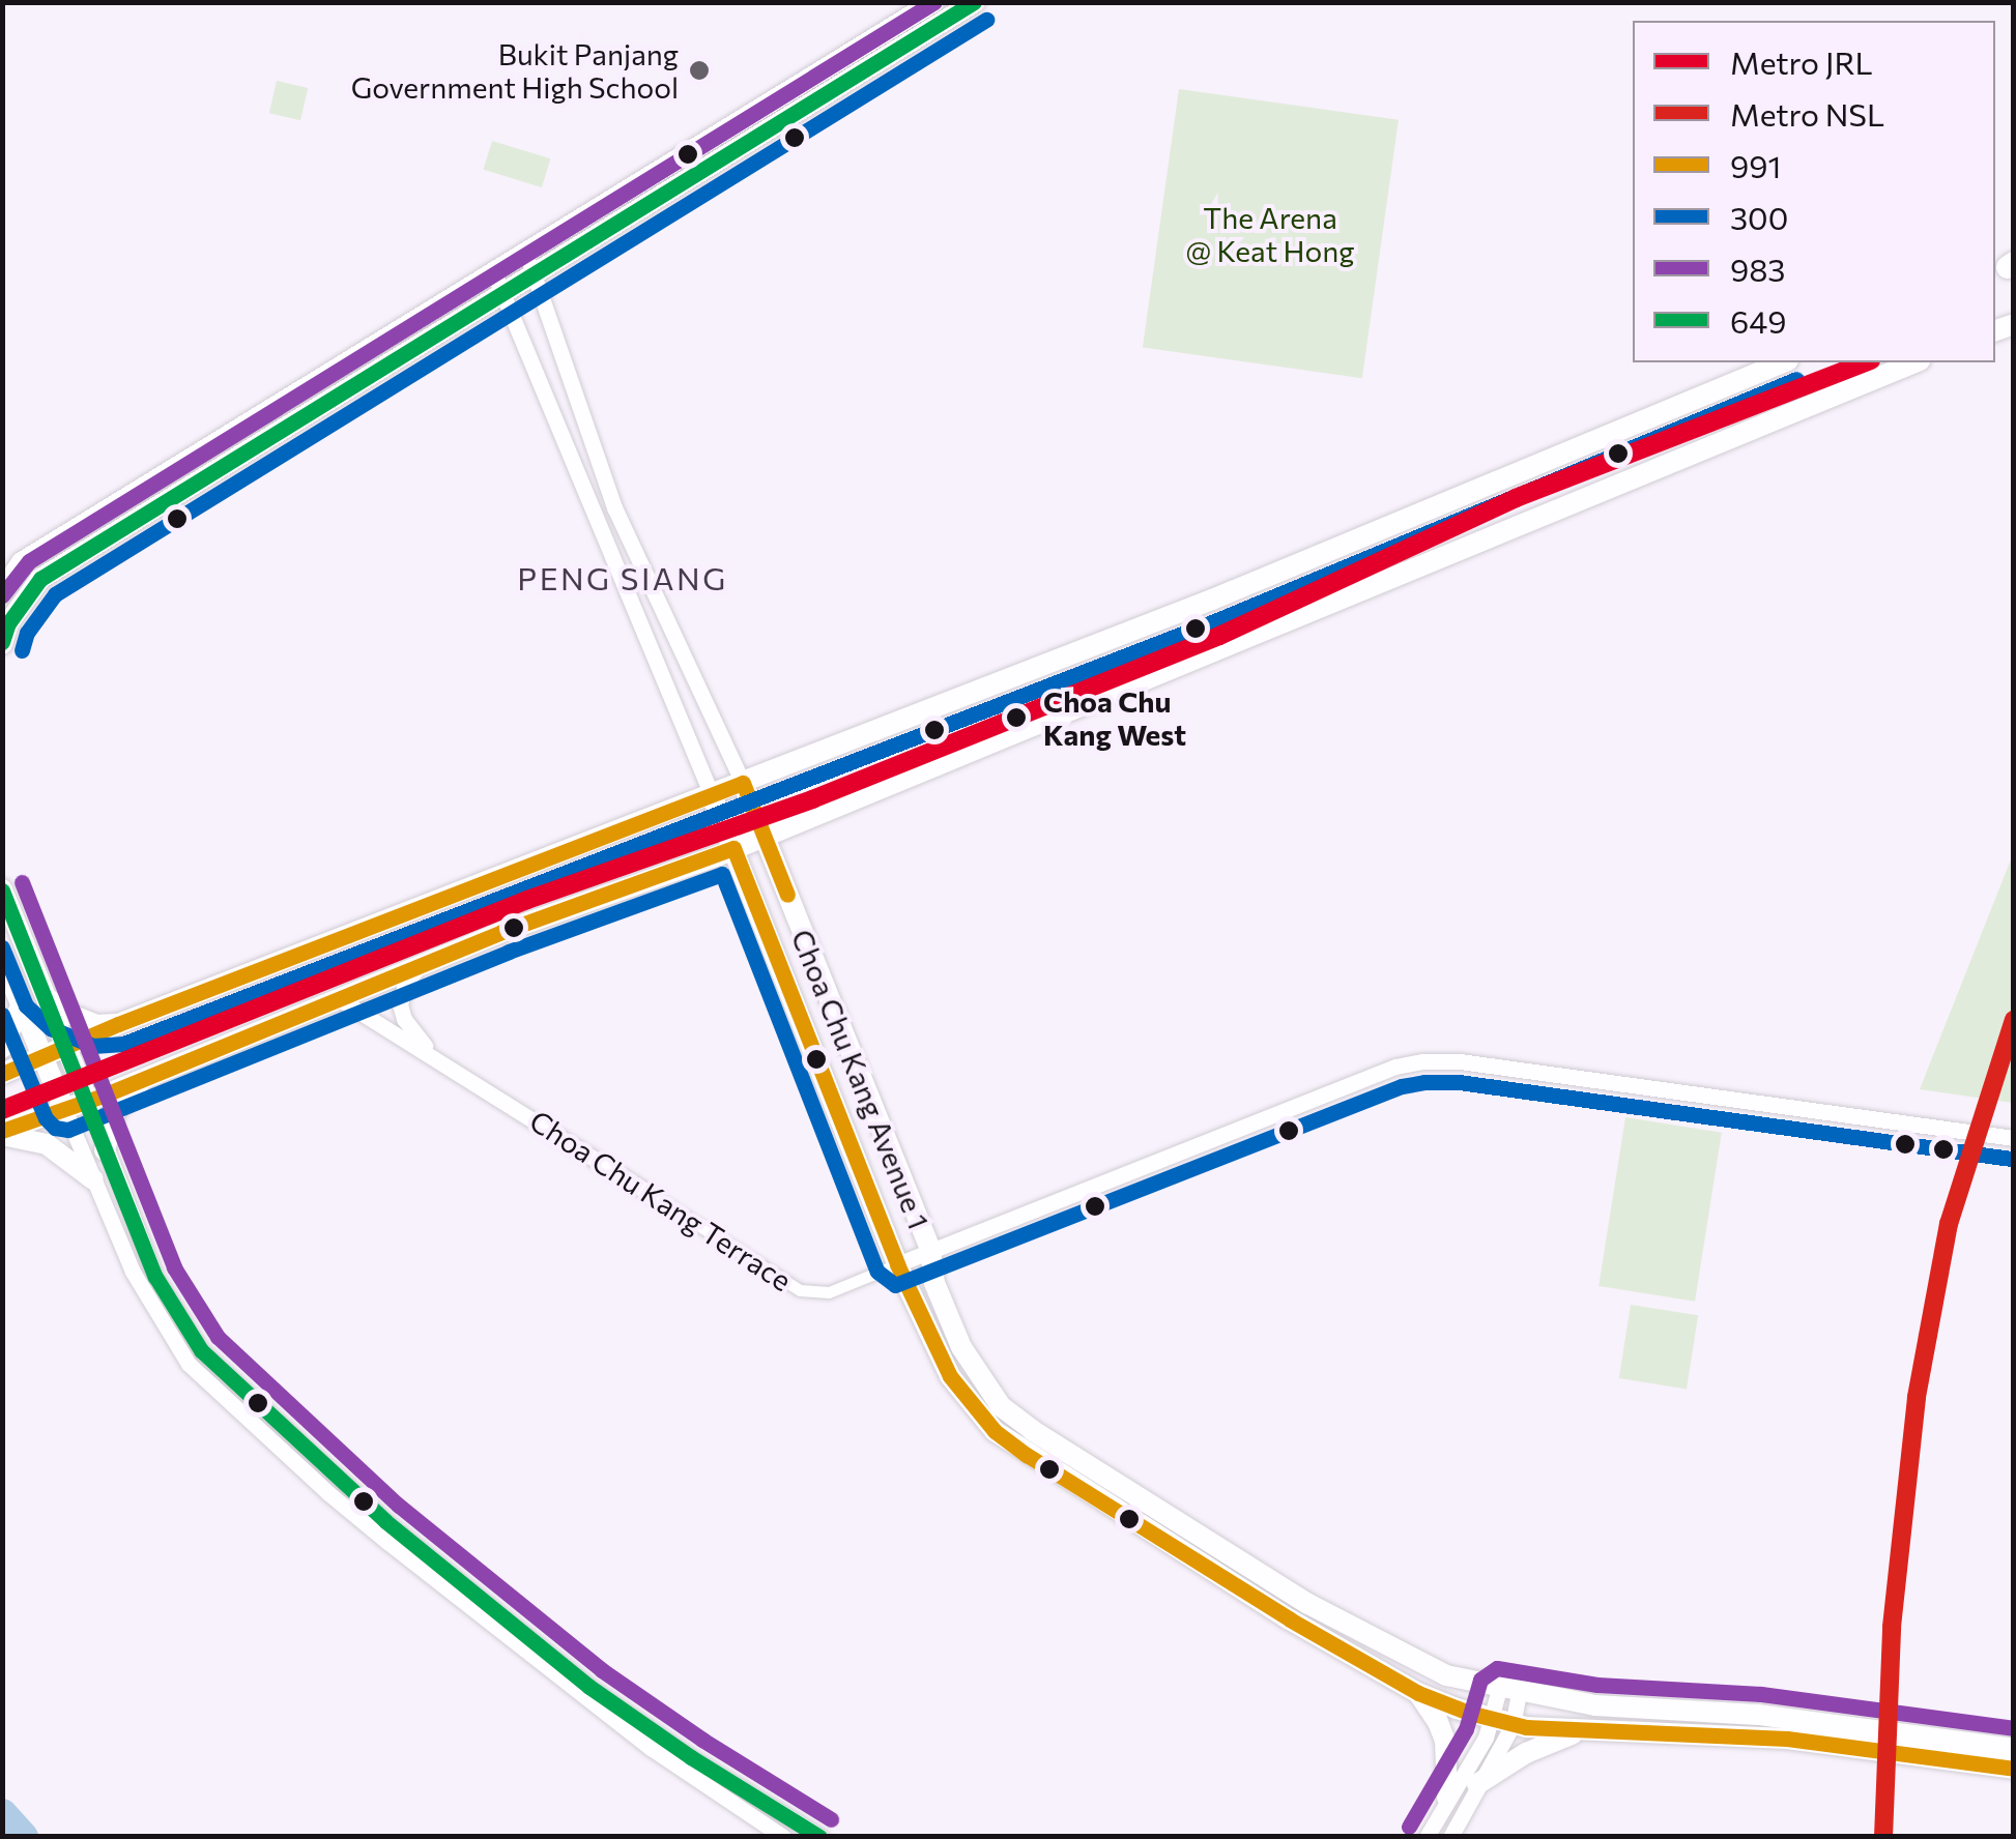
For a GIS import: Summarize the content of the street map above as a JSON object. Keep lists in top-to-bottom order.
{
  "streets": {
    "street": ["Choa Chu Kang Avenue 1", "Choa Chu Kang Terrace"]
  },
  "crossings": [
    ["Choa Chu Kang Avenue 1", "Choa Chu Kang Terrace"]
  ],
  "districts": ["PENG SIANG"],
  "parks": ["The Arena @ Keat Hong"],
  "places": ["Bukit Panjang Government High School", "Choa Chu Kang West"],
  "lines": [
    "transit line 983",
    "transit line 649",
    "transit line 300",
    "metro line JRL",
    "transit line 991",
    "metro line NSL"
  ],
  "legend": [
    "Metro JRL",
    "Metro NSL",
    "991",
    "300",
    "983",
    "649"
  ]
}
